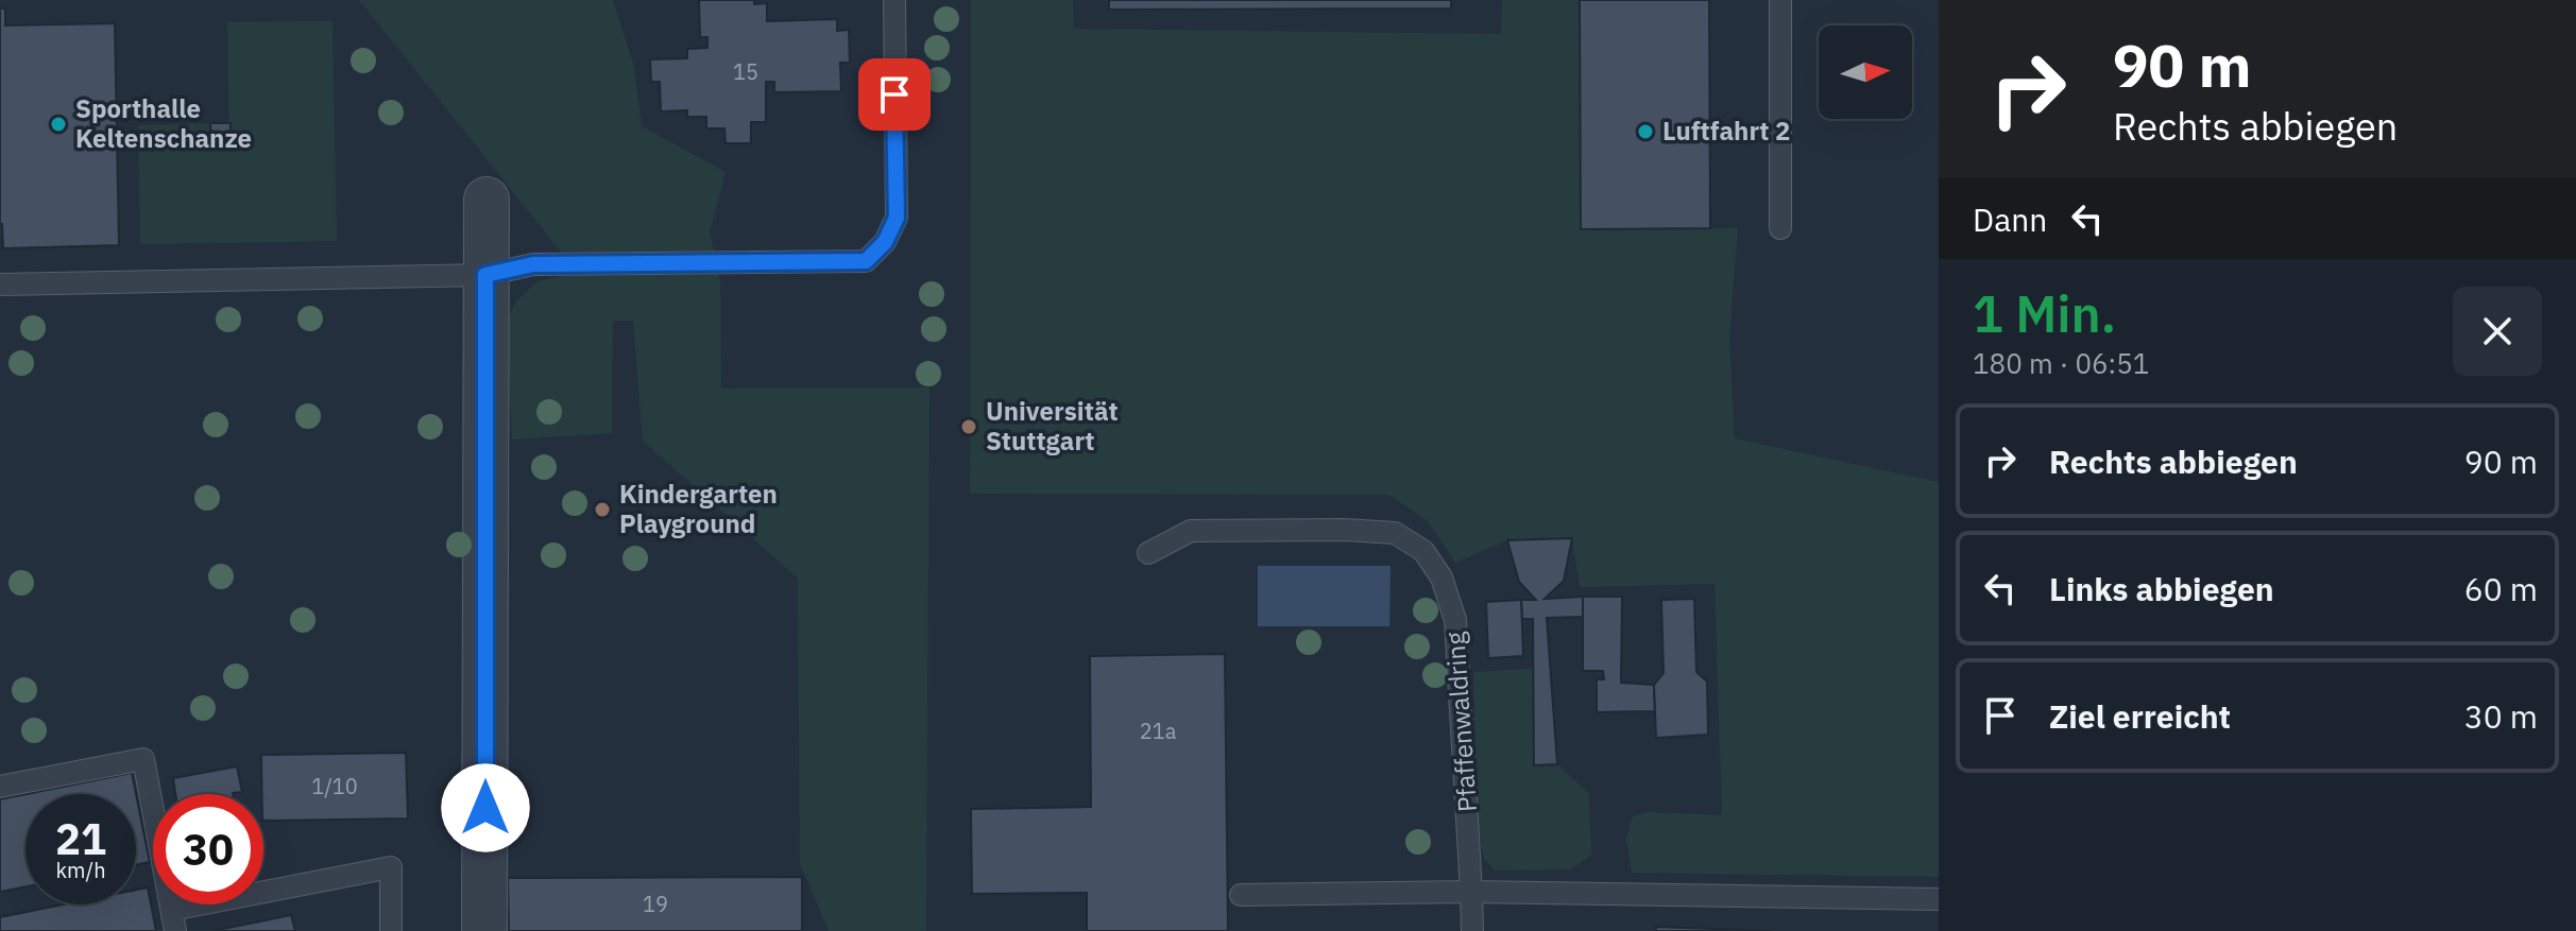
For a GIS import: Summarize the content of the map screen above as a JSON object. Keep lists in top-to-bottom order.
{
  "streets": {
    "lane": ["Pfaffenwaldring"]
  },
  "places": [
    "Sporthalle Keltenschanze",
    "Luftfahrt 2",
    "Universität Stuttgart",
    "Kindergarten Playground"
  ],
  "house_numbers": [
    "15",
    "21a",
    "1/10",
    "19"
  ],
  "north": "right",
  "page": {
    "turn": ["90 m", "Rechts abbiegen"],
    "then": "Dann",
    "heading": ["1 Min.", "180 m · 06:51"],
    "list": [
      {
        "name": "Rechts abbiegen",
        "value": "90 m"
      },
      {
        "name": "Links abbiegen",
        "value": "60 m"
      },
      {
        "name": "Ziel erreicht",
        "value": "30 m"
      }
    ],
    "speed": "21 km/h",
    "limit": "30"
  }
}
